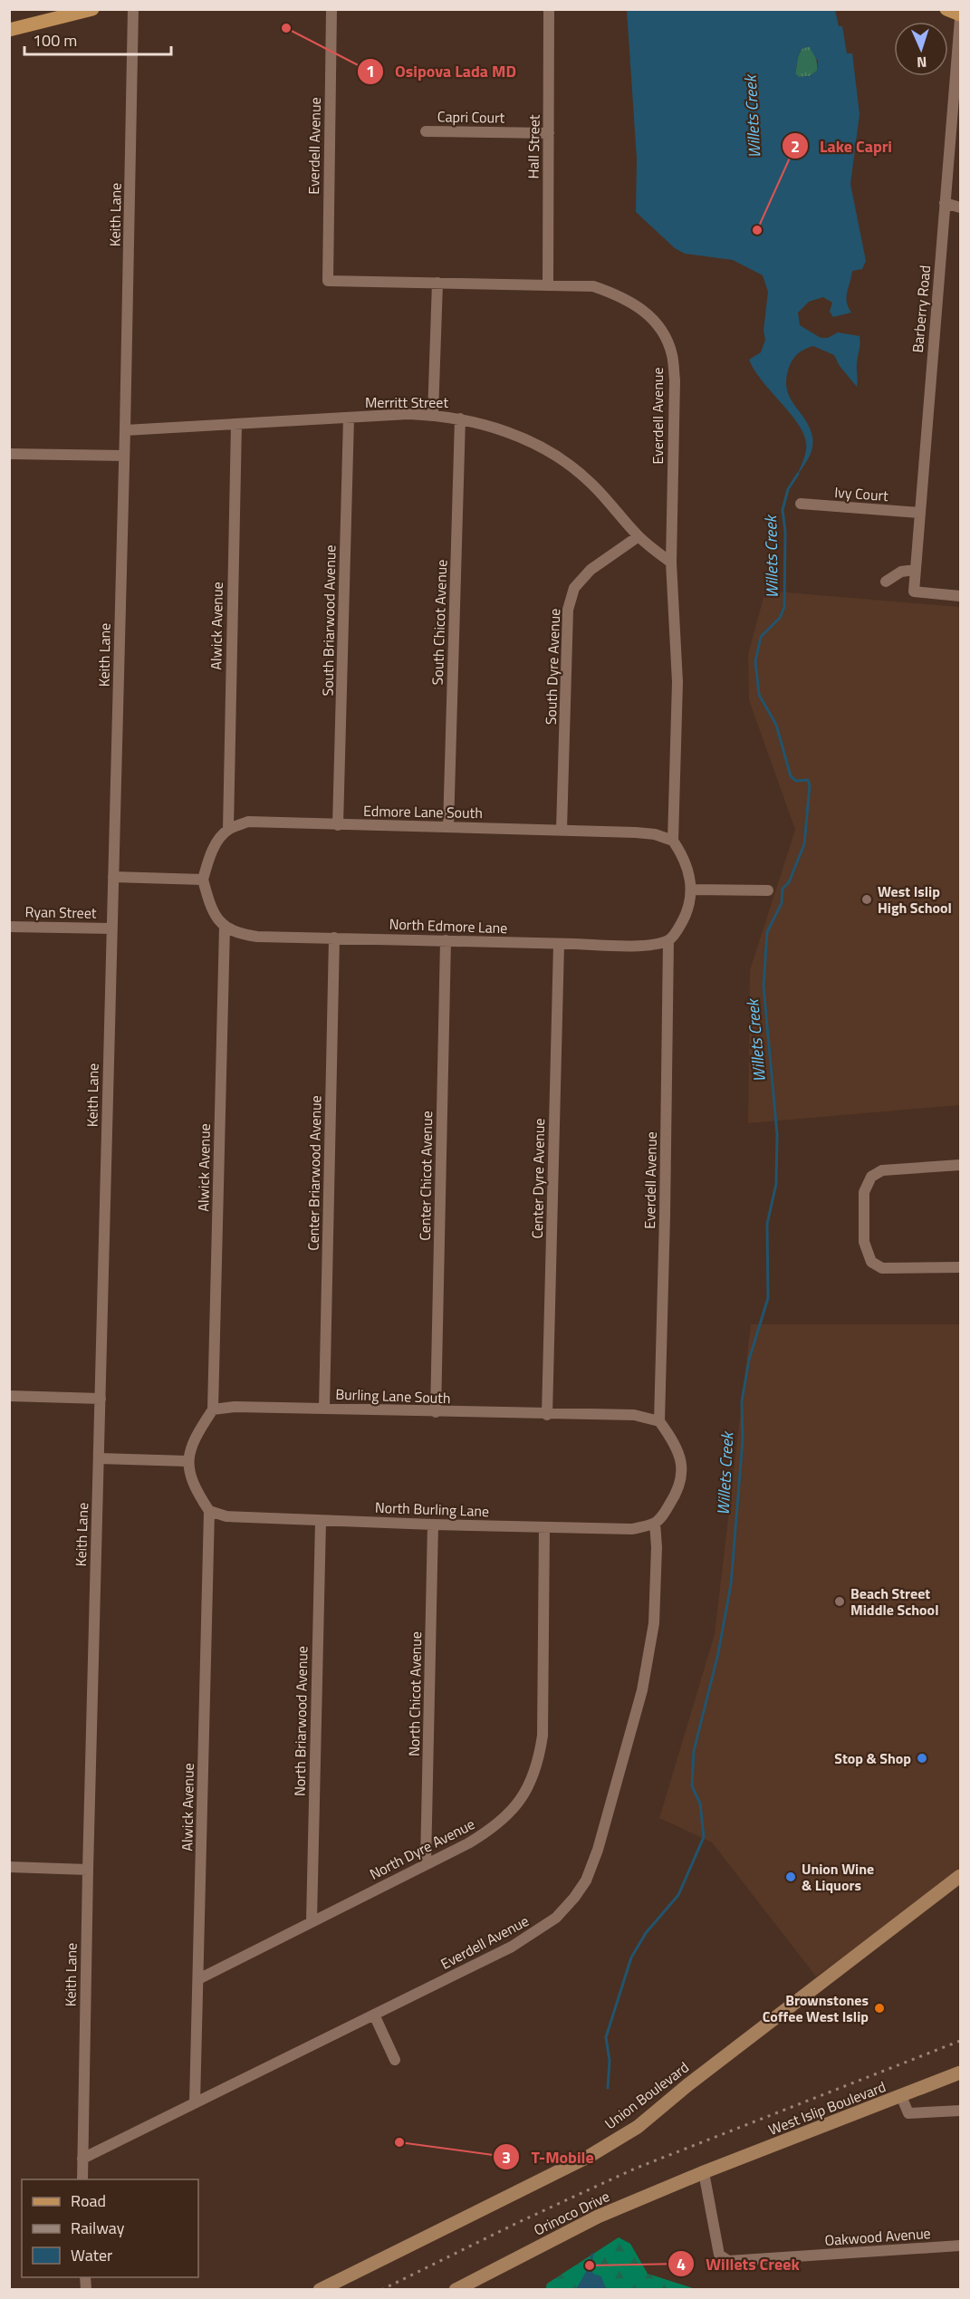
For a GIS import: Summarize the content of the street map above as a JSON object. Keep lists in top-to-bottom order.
{
  "streets": {
    "main road": ["Union Boulevard", "West Islip Boulevard", "Orinoco Drive"],
    "street": [
      "Capri Court",
      "Everdell Avenue",
      "Hall Street",
      "Keith Lane",
      "Barberry Road",
      "Merritt Street",
      "Ivy Court",
      "South Briarwood Avenue",
      "South Chicot Avenue",
      "Alwick Avenue",
      "South Dyre Avenue",
      "Edmore Lane South",
      "Ryan Street",
      "North Edmore Lane",
      "Center Briarwood Avenue",
      "Center Chicot Avenue",
      "Center Dyre Avenue",
      "Burling Lane South",
      "North Burling Lane",
      "North Chicot Avenue",
      "North Briarwood Avenue",
      "North Dyre Avenue",
      "Oakwood Avenue"
    ]
  },
  "crossings": [
    ["Capri Court", "Hall Street"],
    ["Everdell Avenue", "Hall Street"],
    ["Everdell Avenue", "Keith Lane"],
    ["Everdell Avenue", "Merritt Street"],
    ["Everdell Avenue", "Alwick Avenue"],
    ["Everdell Avenue", "Edmore Lane South"],
    ["Everdell Avenue", "North Edmore Lane"],
    ["Everdell Avenue", "Burling Lane South"],
    ["Everdell Avenue", "North Burling Lane"],
    ["Keith Lane", "Merritt Street"],
    ["Keith Lane", "Ryan Street"],
    ["Barberry Road", "Ivy Court"],
    ["Merritt Street", "South Briarwood Avenue"],
    ["Merritt Street", "South Chicot Avenue"],
    ["Merritt Street", "Alwick Avenue"],
    ["Merritt Street", "South Dyre Avenue"],
    ["South Briarwood Avenue", "Edmore Lane South"],
    ["South Chicot Avenue", "Edmore Lane South"],
    ["Alwick Avenue", "Edmore Lane South"],
    ["Alwick Avenue", "North Edmore Lane"],
    ["Alwick Avenue", "Burling Lane South"],
    ["Alwick Avenue", "North Burling Lane"],
    ["Alwick Avenue", "North Dyre Avenue"],
    ["South Dyre Avenue", "Edmore Lane South"],
    ["North Edmore Lane", "Center Briarwood Avenue"],
    ["North Edmore Lane", "Center Chicot Avenue"],
    ["North Edmore Lane", "Center Dyre Avenue"],
    ["Center Briarwood Avenue", "Burling Lane South"],
    ["Center Chicot Avenue", "Burling Lane South"],
    ["Center Dyre Avenue", "Burling Lane South"],
    ["North Burling Lane", "North Chicot Avenue"],
    ["North Burling Lane", "North Briarwood Avenue"],
    ["North Burling Lane", "North Dyre Avenue"],
    ["North Chicot Avenue", "North Dyre Avenue"],
    ["North Briarwood Avenue", "North Dyre Avenue"],
    ["West Islip Boulevard", "Orinoco Drive"],
    ["West Islip Boulevard", "Oakwood Avenue"],
    ["Orinoco Drive", "Oakwood Avenue"]
  ],
  "water": ["Willets Creek"],
  "places": [
    "Osipova Lada MD",
    "Lake Capri",
    "West Islip High School",
    "Beach Street Middle School",
    "Stop & Shop",
    "Union Wine & Liquors",
    "Brownstones Coffee West Islip",
    "T-Mobile",
    "Willets Creek"
  ],
  "legend": ["Road", "Railway", "Water"],
  "scale_bar": "100 m",
  "north": "bottom"
}
